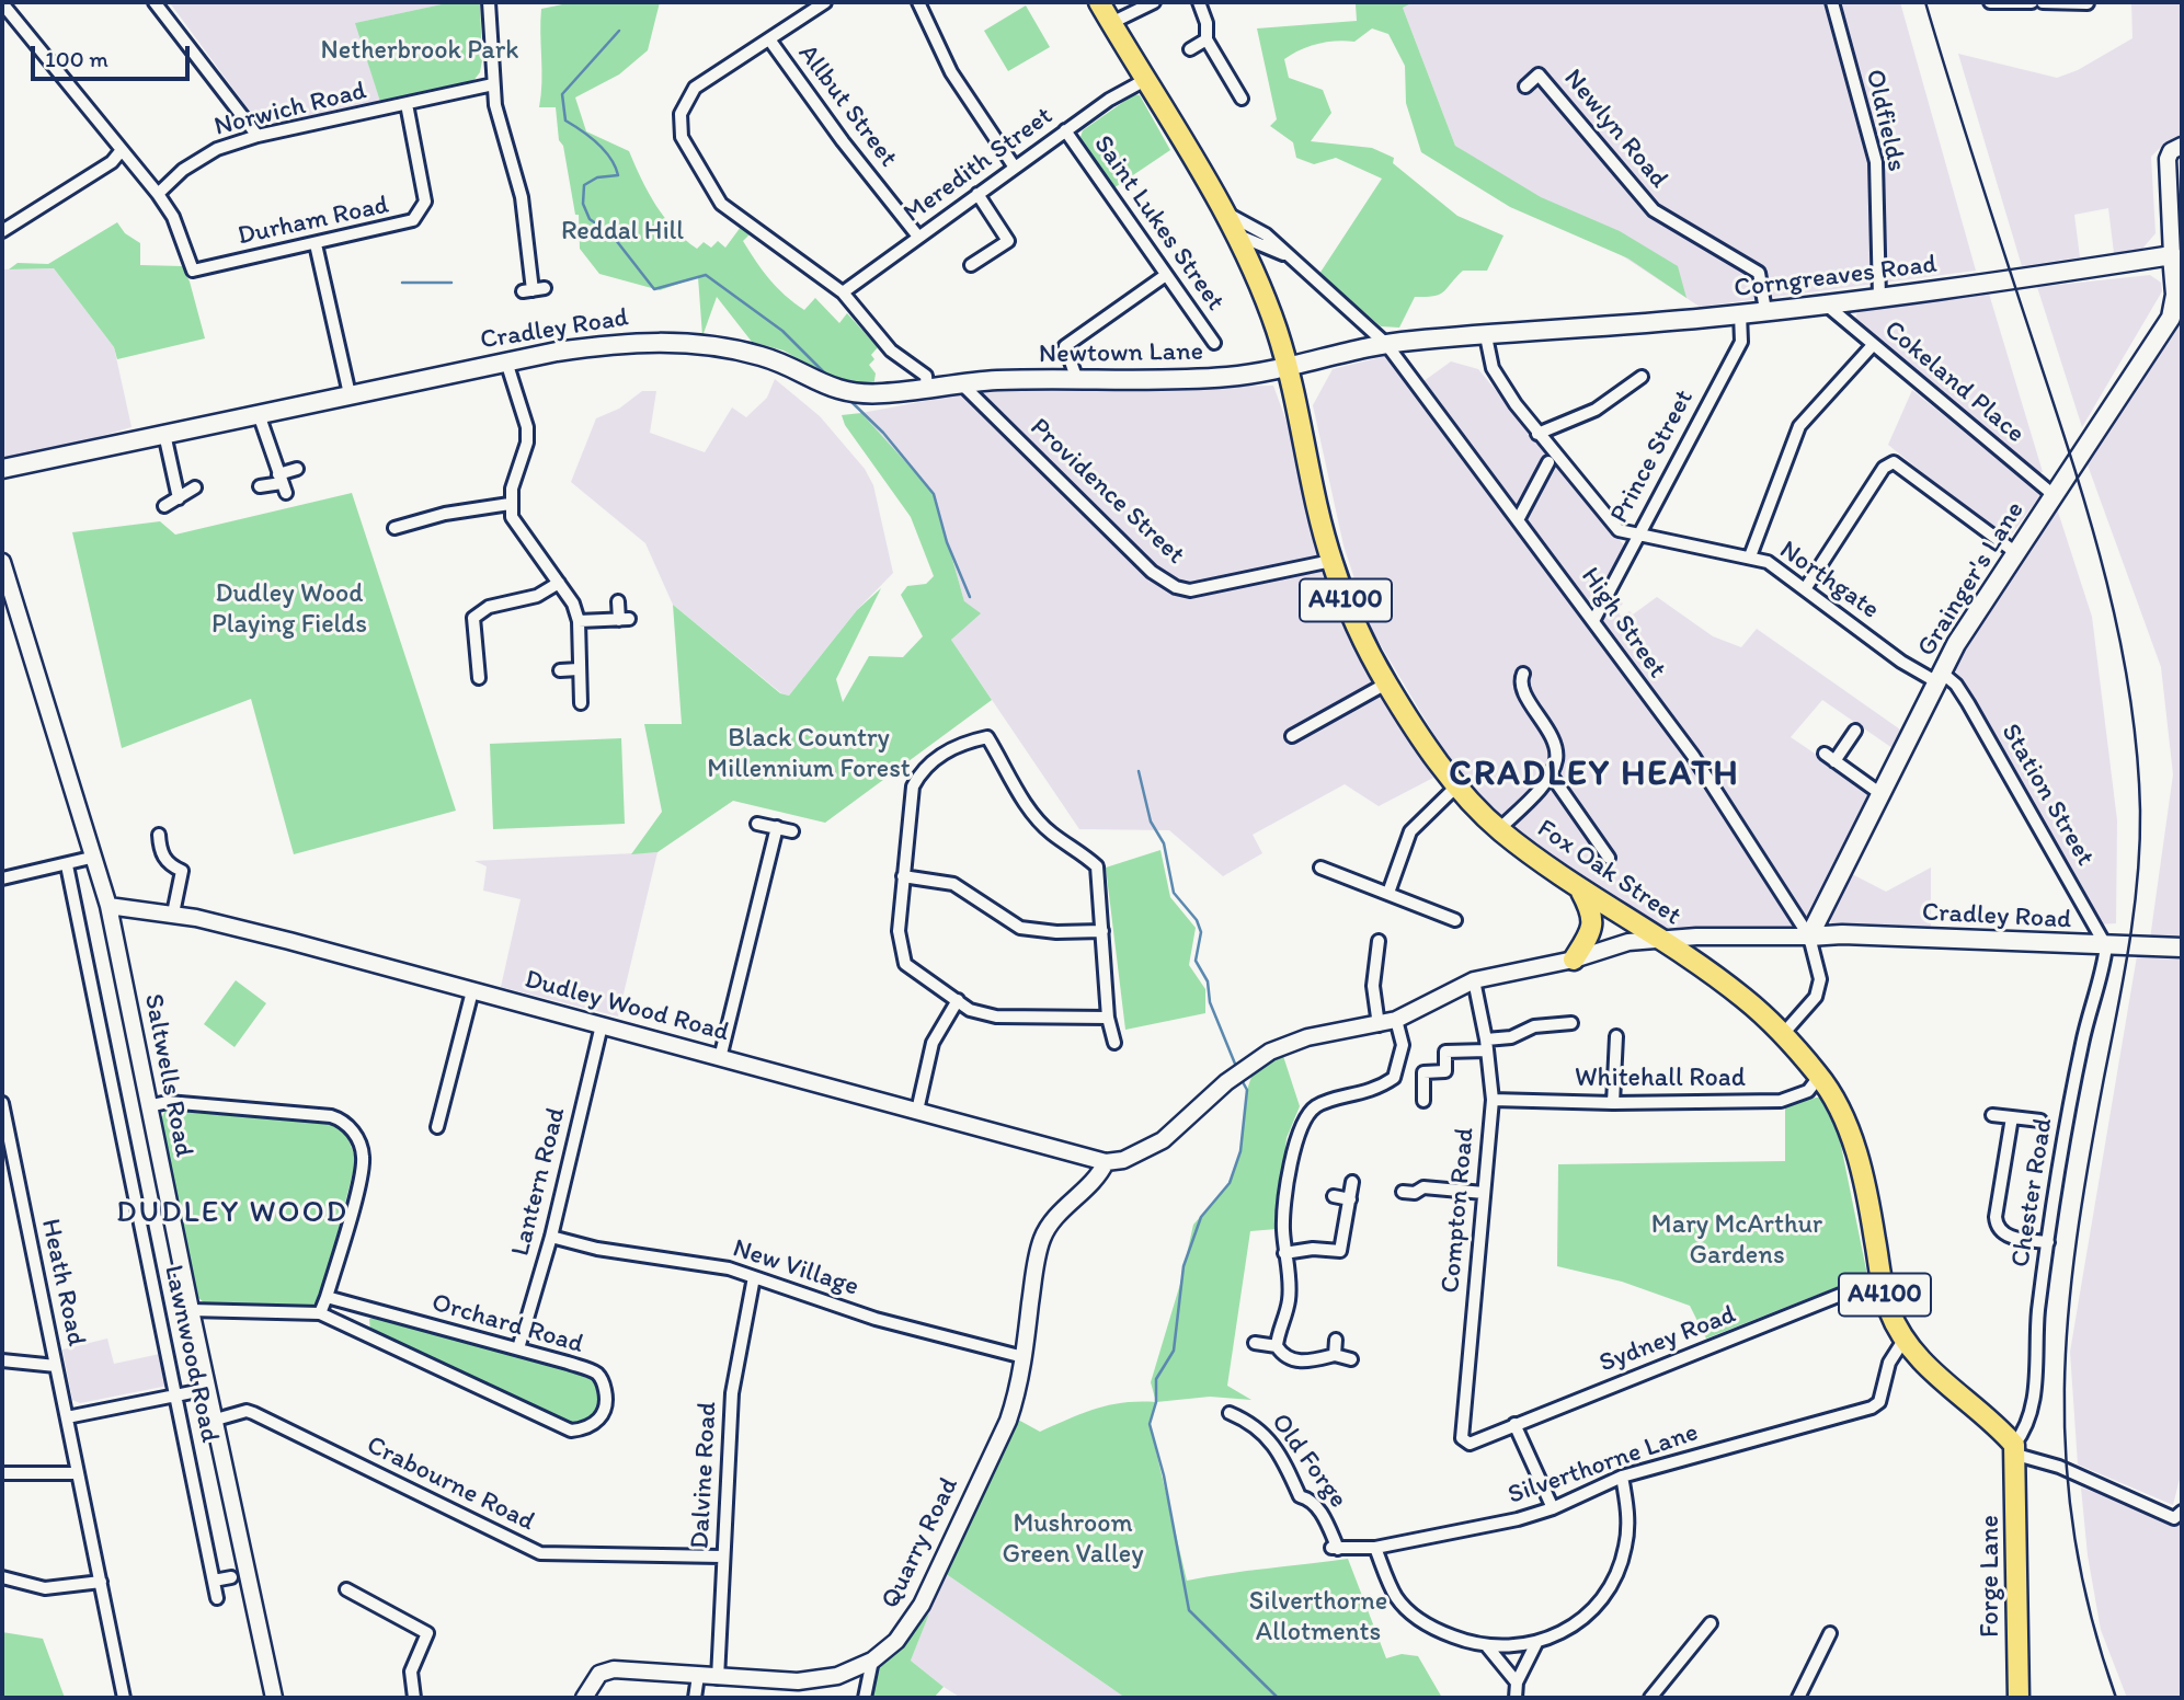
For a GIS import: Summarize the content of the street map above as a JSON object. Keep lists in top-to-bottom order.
{
  "streets": {
    "main road": [
      "Corngreaves Road",
      "Cradley Road",
      "Newtown Lane",
      "Grainger's Lane",
      "A4100",
      "Fox Oak Street",
      "Forge Lane"
    ],
    "street": [
      "Allbut Street",
      "Norwich Road",
      "Oldfields",
      "Newlyn Road",
      "Meredith Street",
      "Durham Road",
      "Saint Lukes Street",
      "Cokeland Place",
      "Prince Street",
      "Providence Street",
      "Northgate",
      "High Street",
      "Station Street",
      "Dudley Wood Road",
      "Saltwells Road",
      "Whitehall Road",
      "Lantern Road",
      "Chester Road",
      "Compton Road",
      "New Village",
      "Heath Road",
      "Orchard Road",
      "Sydney Road",
      "Lawnwood Road",
      "Old Forge",
      "Silverthorne Lane",
      "Dalvine Road",
      "Crabourne Road",
      "Quarry Road"
    ]
  },
  "crossings": [
    ["Allbut Street", "Meredith Street"],
    ["Norwich Road", "Durham Road"],
    ["Oldfields", "Corngreaves Road"],
    ["Newlyn Road", "Corngreaves Road"],
    ["Meredith Street", "Saint Lukes Street"],
    ["Meredith Street", "A4100"],
    ["Corngreaves Road", "Newtown Lane"],
    ["Corngreaves Road", "Cokeland Place"],
    ["Corngreaves Road", "Prince Street"],
    ["Corngreaves Road", "Grainger's Lane"],
    ["Corngreaves Road", "Northgate"],
    ["Corngreaves Road", "High Street"],
    ["Cradley Road", "Newtown Lane"],
    ["Cradley Road", "Grainger's Lane"],
    ["Cradley Road", "High Street"],
    ["Cradley Road", "Station Street"],
    ["Cradley Road", "Dudley Wood Road"],
    ["Cradley Road", "Chester Road"],
    ["Newtown Lane", "Providence Street"],
    ["Newtown Lane", "A4100"],
    ["Newtown Lane", "High Street"],
    ["Newtown Lane", "Fox Oak Street"],
    ["Cokeland Place", "Grainger's Lane"],
    ["Prince Street", "Northgate"],
    ["Prince Street", "High Street"],
    ["Providence Street", "Fox Oak Street"],
    ["Grainger's Lane", "Northgate"],
    ["Grainger's Lane", "High Street"],
    ["Grainger's Lane", "Station Street"],
    ["Grainger's Lane", "Dudley Wood Road"],
    ["Northgate", "Station Street"],
    ["A4100", "Fox Oak Street"],
    ["A4100", "Whitehall Road"],
    ["A4100", "Chester Road"],
    ["A4100", "Sydney Road"],
    ["A4100", "Silverthorne Lane"],
    ["A4100", "Forge Lane"],
    ["High Street", "Fox Oak Street"],
    ["High Street", "Dudley Wood Road"],
    ["Station Street", "Chester Road"],
    ["Fox Oak Street", "Dudley Wood Road"],
    ["Fox Oak Street", "Whitehall Road"],
    ["Dudley Wood Road", "Saltwells Road"],
    ["Dudley Wood Road", "Lantern Road"],
    ["Dudley Wood Road", "Compton Road"],
    ["Dudley Wood Road", "Quarry Road"],
    ["Saltwells Road", "Orchard Road"],
    ["Saltwells Road", "Crabourne Road"],
    ["Whitehall Road", "Compton Road"],
    ["Lantern Road", "New Village"],
    ["Lantern Road", "Orchard Road"],
    ["Chester Road", "Forge Lane"],
    ["Compton Road", "Sydney Road"],
    ["New Village", "Dalvine Road"],
    ["New Village", "Quarry Road"],
    ["Old Forge", "Silverthorne Lane"],
    ["Dalvine Road", "Crabourne Road"],
    ["Dalvine Road", "Quarry Road"]
  ],
  "districts": ["CRADLEY HEATH", "DUDLEY WOOD"],
  "parks": [
    "Netherbrook Park",
    "Reddal Hill",
    "Dudley Wood Playing Fields",
    "Black Country Millennium Forest",
    "Mary McArthur Gardens",
    "Mushroom Green Valley",
    "Silverthorne Allotments"
  ],
  "scale_bar": "100 m"
}
